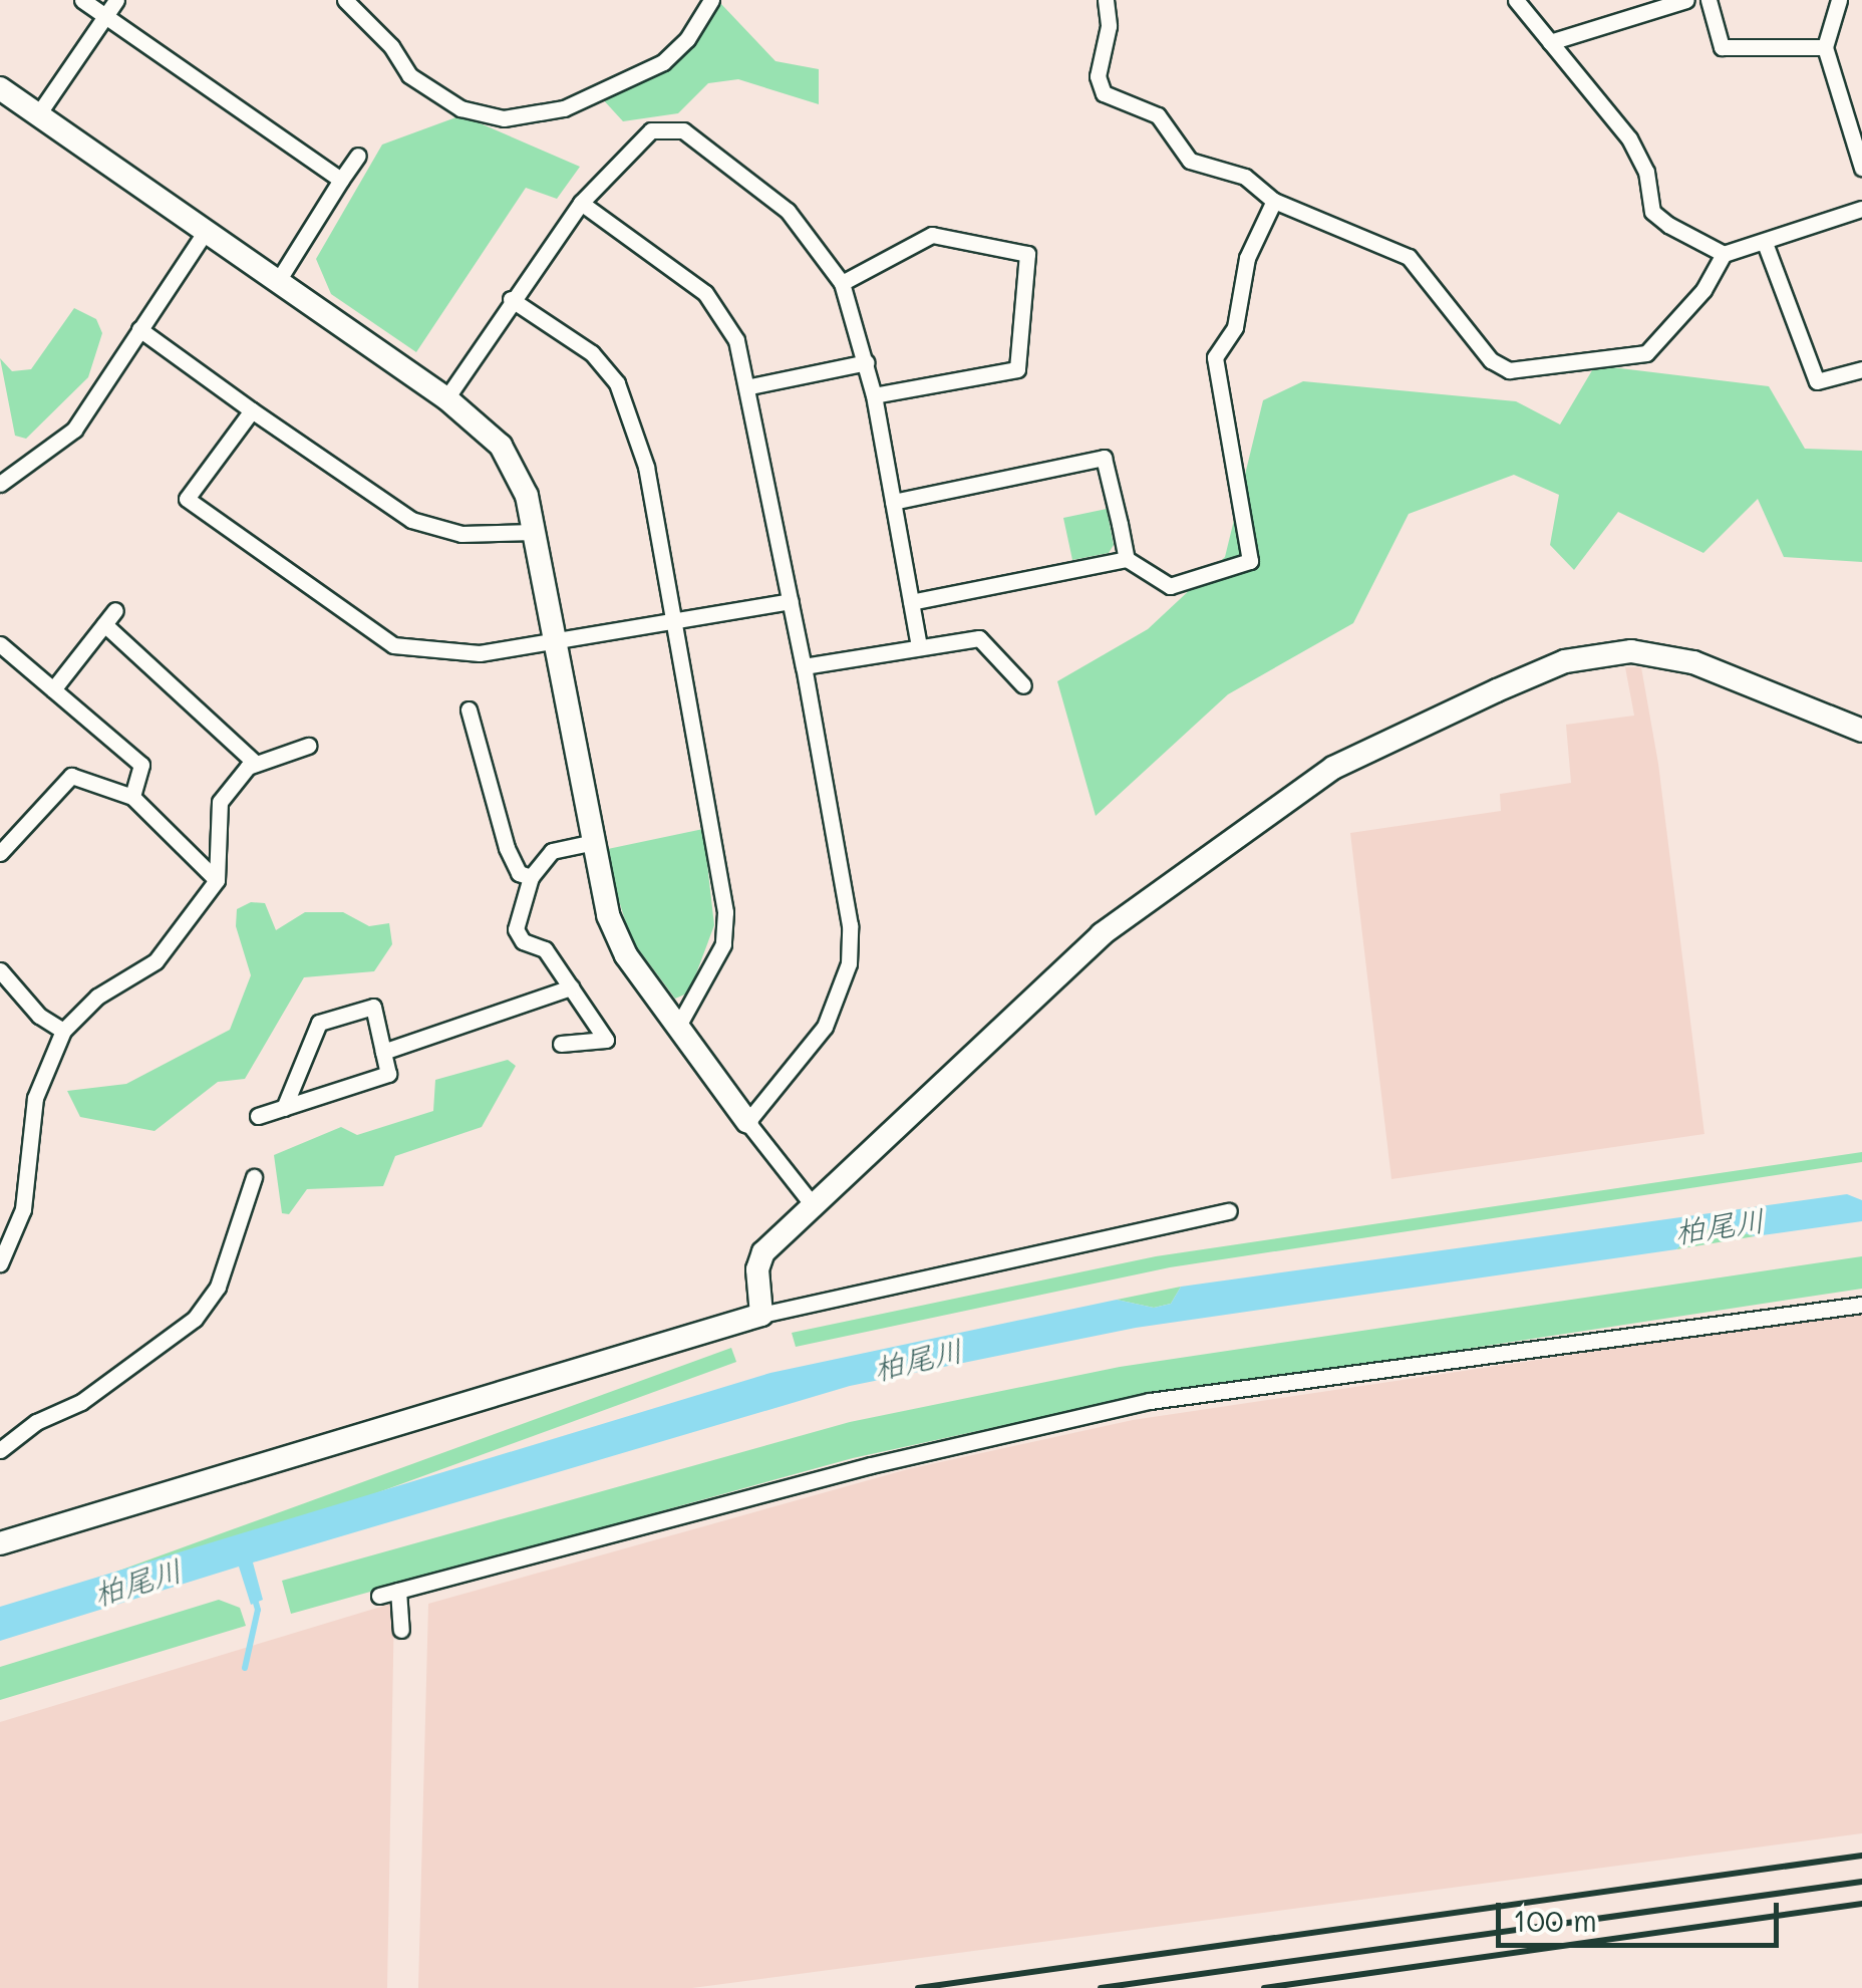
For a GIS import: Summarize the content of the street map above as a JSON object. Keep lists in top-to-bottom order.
{
  "water": ["柏尾川"],
  "scale_bar": "100 m"
}
